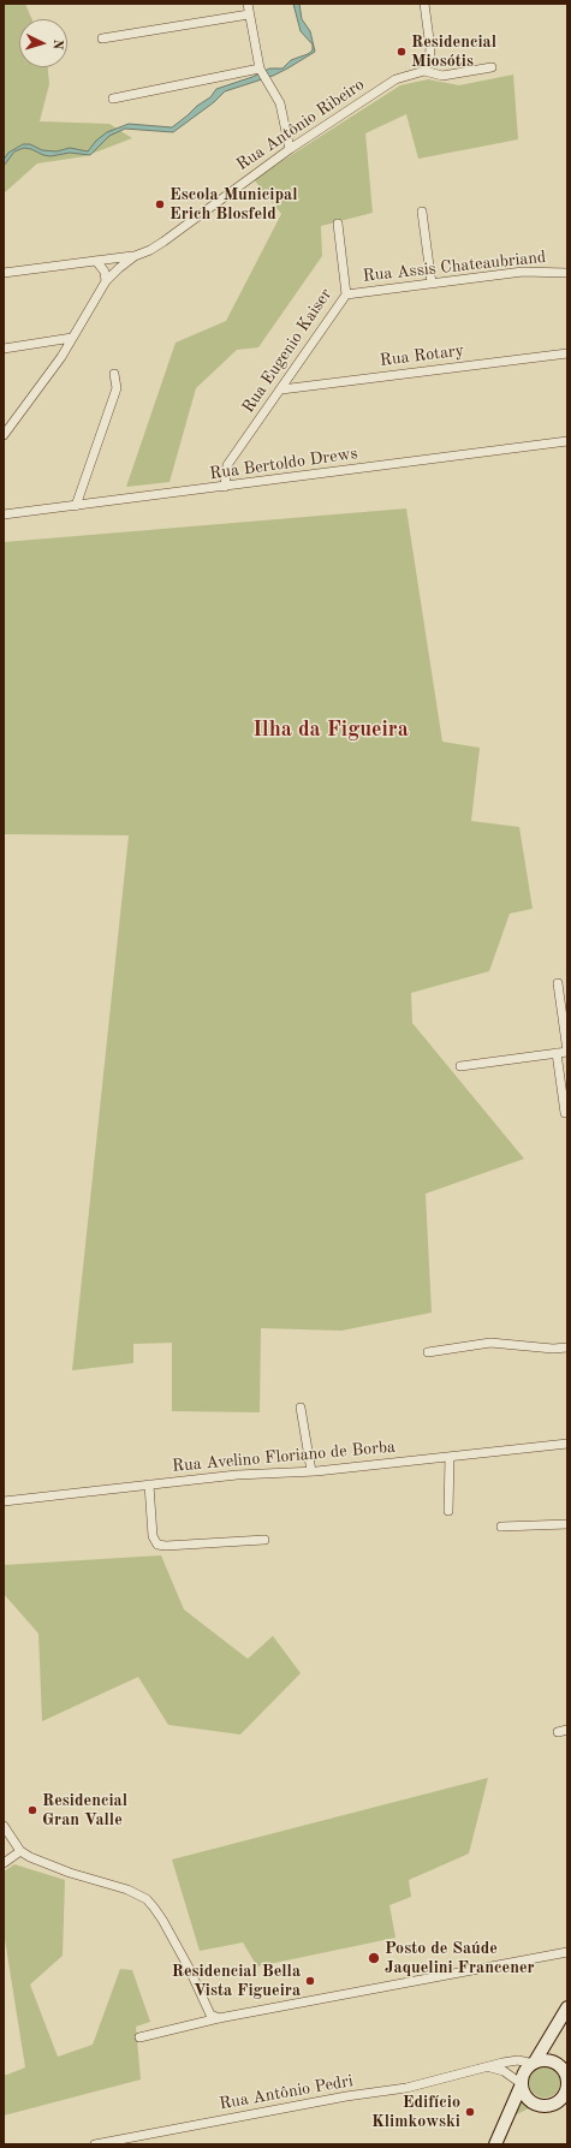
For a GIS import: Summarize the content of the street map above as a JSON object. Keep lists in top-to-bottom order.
{
  "streets": {
    "street": [
      "Rua Antônio Ribeiro",
      "Rua Assis Chateaubriand",
      "Rua Eugenio Kaiser",
      "Rua Rotary",
      "Rua Bertoldo Drews",
      "Rua Avelino Floriano de Borba",
      "Rua Antônio Pedri"
    ]
  },
  "crossings": [
    ["Rua Assis Chateaubriand", "Rua Eugenio Kaiser"],
    ["Rua Eugenio Kaiser", "Rua Rotary"],
    ["Rua Eugenio Kaiser", "Rua Bertoldo Drews"]
  ],
  "districts": ["Ilha da Figueira"],
  "places": [
    "Residencial Miosótis",
    "Escola Municipal Erich Blosfeld",
    "Residencial Gran Valle",
    "Posto de Saúde Jaquelini Francener",
    "Residencial Bella Vista Figueira",
    "Edifício Klimkowski"
  ],
  "north": "right"
}
